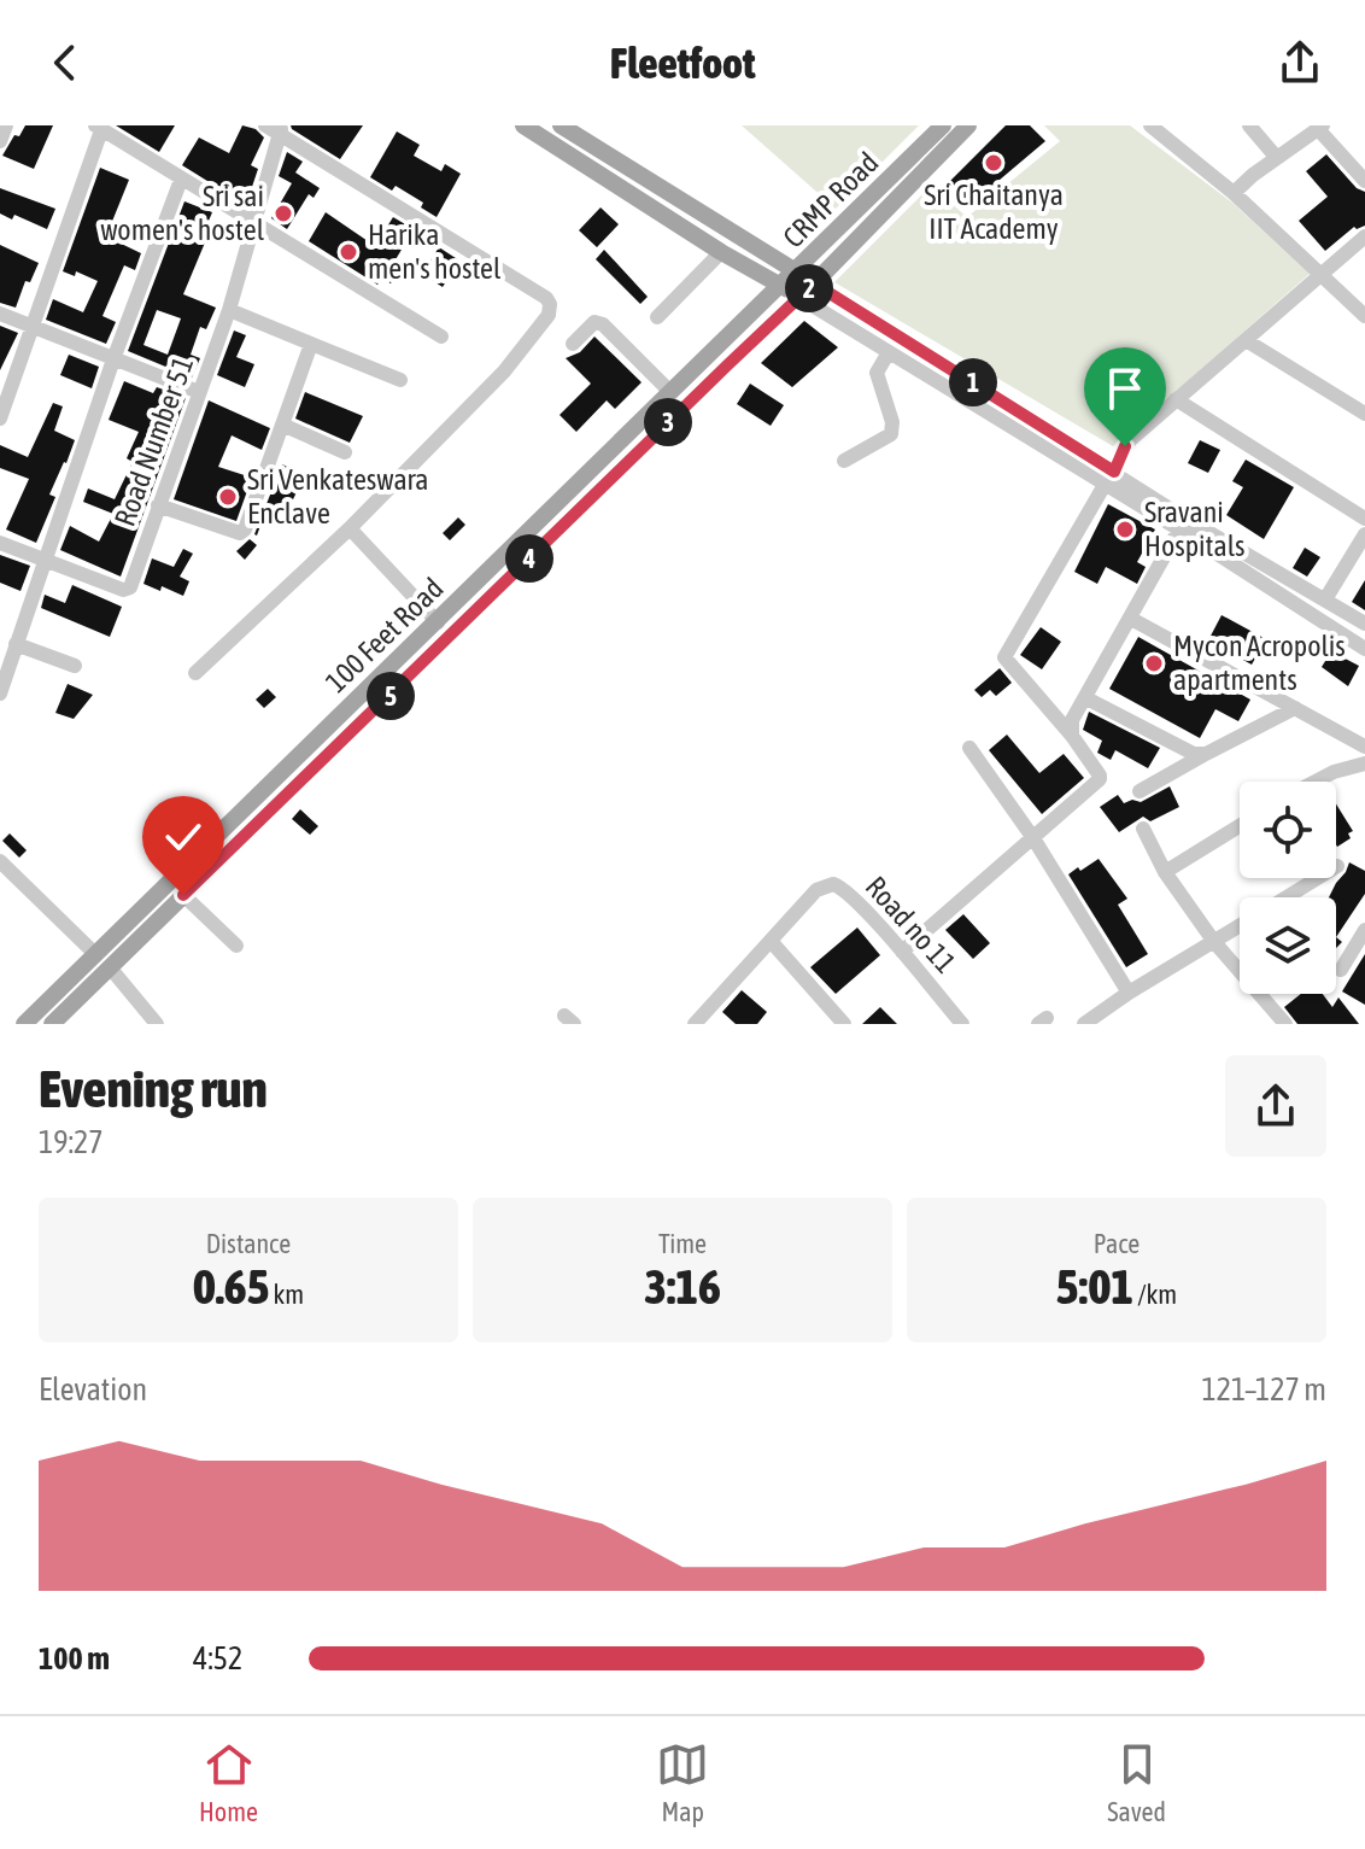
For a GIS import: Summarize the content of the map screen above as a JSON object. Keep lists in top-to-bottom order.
{
  "streets": {
    "main road": ["CRMP Road", "100 Feet Road"],
    "street": ["Road Number 51", "Road no 11"]
  },
  "crossings": [
    ["CRMP Road", "100 Feet Road"]
  ],
  "places": [
    "Sri Chaitanya IIT Academy",
    "Sri sai women's hostel",
    "Harika men's hostel",
    "Sri Venkateswara Enclave",
    "Sravani Hospitals",
    "Mycon Acropolis apartments"
  ],
  "page": {
    "header": "Fleetfoot",
    "pins": [
      "2",
      "1",
      "3",
      "4",
      "5"
    ],
    "heading": ["Evening run", "19:27"],
    "stats": [
      ["Distance", "0.65 km"],
      ["Time", "3:16"],
      ["Pace", "5:01 /km"]
    ],
    "chart": ["Elevation", "121–127 m"],
    "list": [
      {
        "name": "100 m",
        "note": "4:52"
      }
    ],
    "tabs": ["Home", "Map", "Saved"]
  }
}
